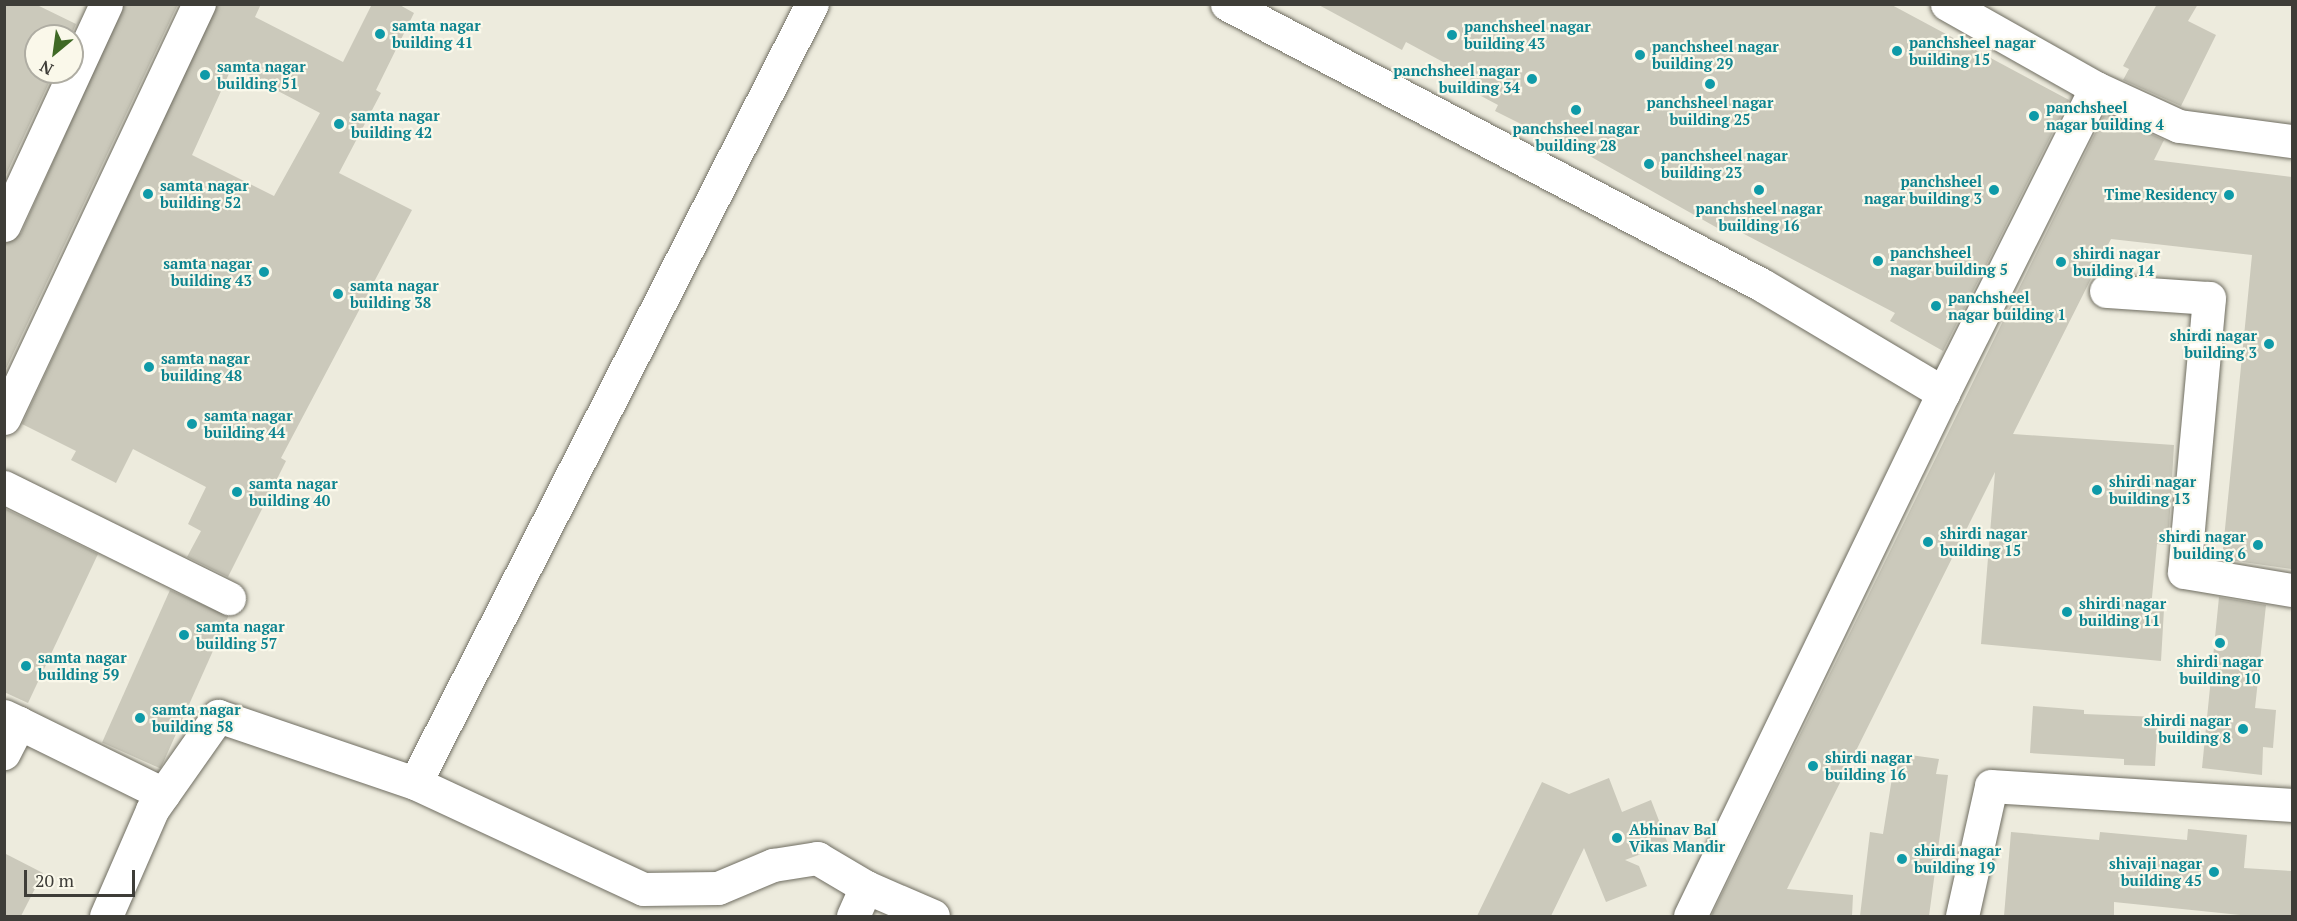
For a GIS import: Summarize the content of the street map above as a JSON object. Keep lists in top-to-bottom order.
{
  "places": [
    "samta nagar building 41",
    "panchsheel nagar building 43",
    "panchsheel nagar building 15",
    "panchsheel nagar building 29",
    "samta nagar building 51",
    "panchsheel nagar building 34",
    "panchsheel nagar building 25",
    "panchsheel nagar building 28",
    "panchsheel nagar building 4",
    "samta nagar building 42",
    "panchsheel nagar building 23",
    "panchsheel nagar building 16",
    "panchsheel nagar building 3",
    "samta nagar building 52",
    "Time Residency",
    "panchsheel nagar building 5",
    "shirdi nagar building 14",
    "samta nagar building 43",
    "samta nagar building 38",
    "panchsheel nagar building 1",
    "shirdi nagar building 3",
    "samta nagar building 48",
    "samta nagar building 44",
    "shirdi nagar building 13",
    "samta nagar building 40",
    "shirdi nagar building 15",
    "shirdi nagar building 6",
    "shirdi nagar building 11",
    "samta nagar building 57",
    "shirdi nagar building 10",
    "samta nagar building 59",
    "samta nagar building 58",
    "shirdi nagar building 8",
    "shirdi nagar building 16",
    "Abhinav Bal Vikas Mandir",
    "shirdi nagar building 19",
    "shivaji nagar building 45"
  ],
  "scale_bar": "20 m",
  "north": "bottom left"
}
